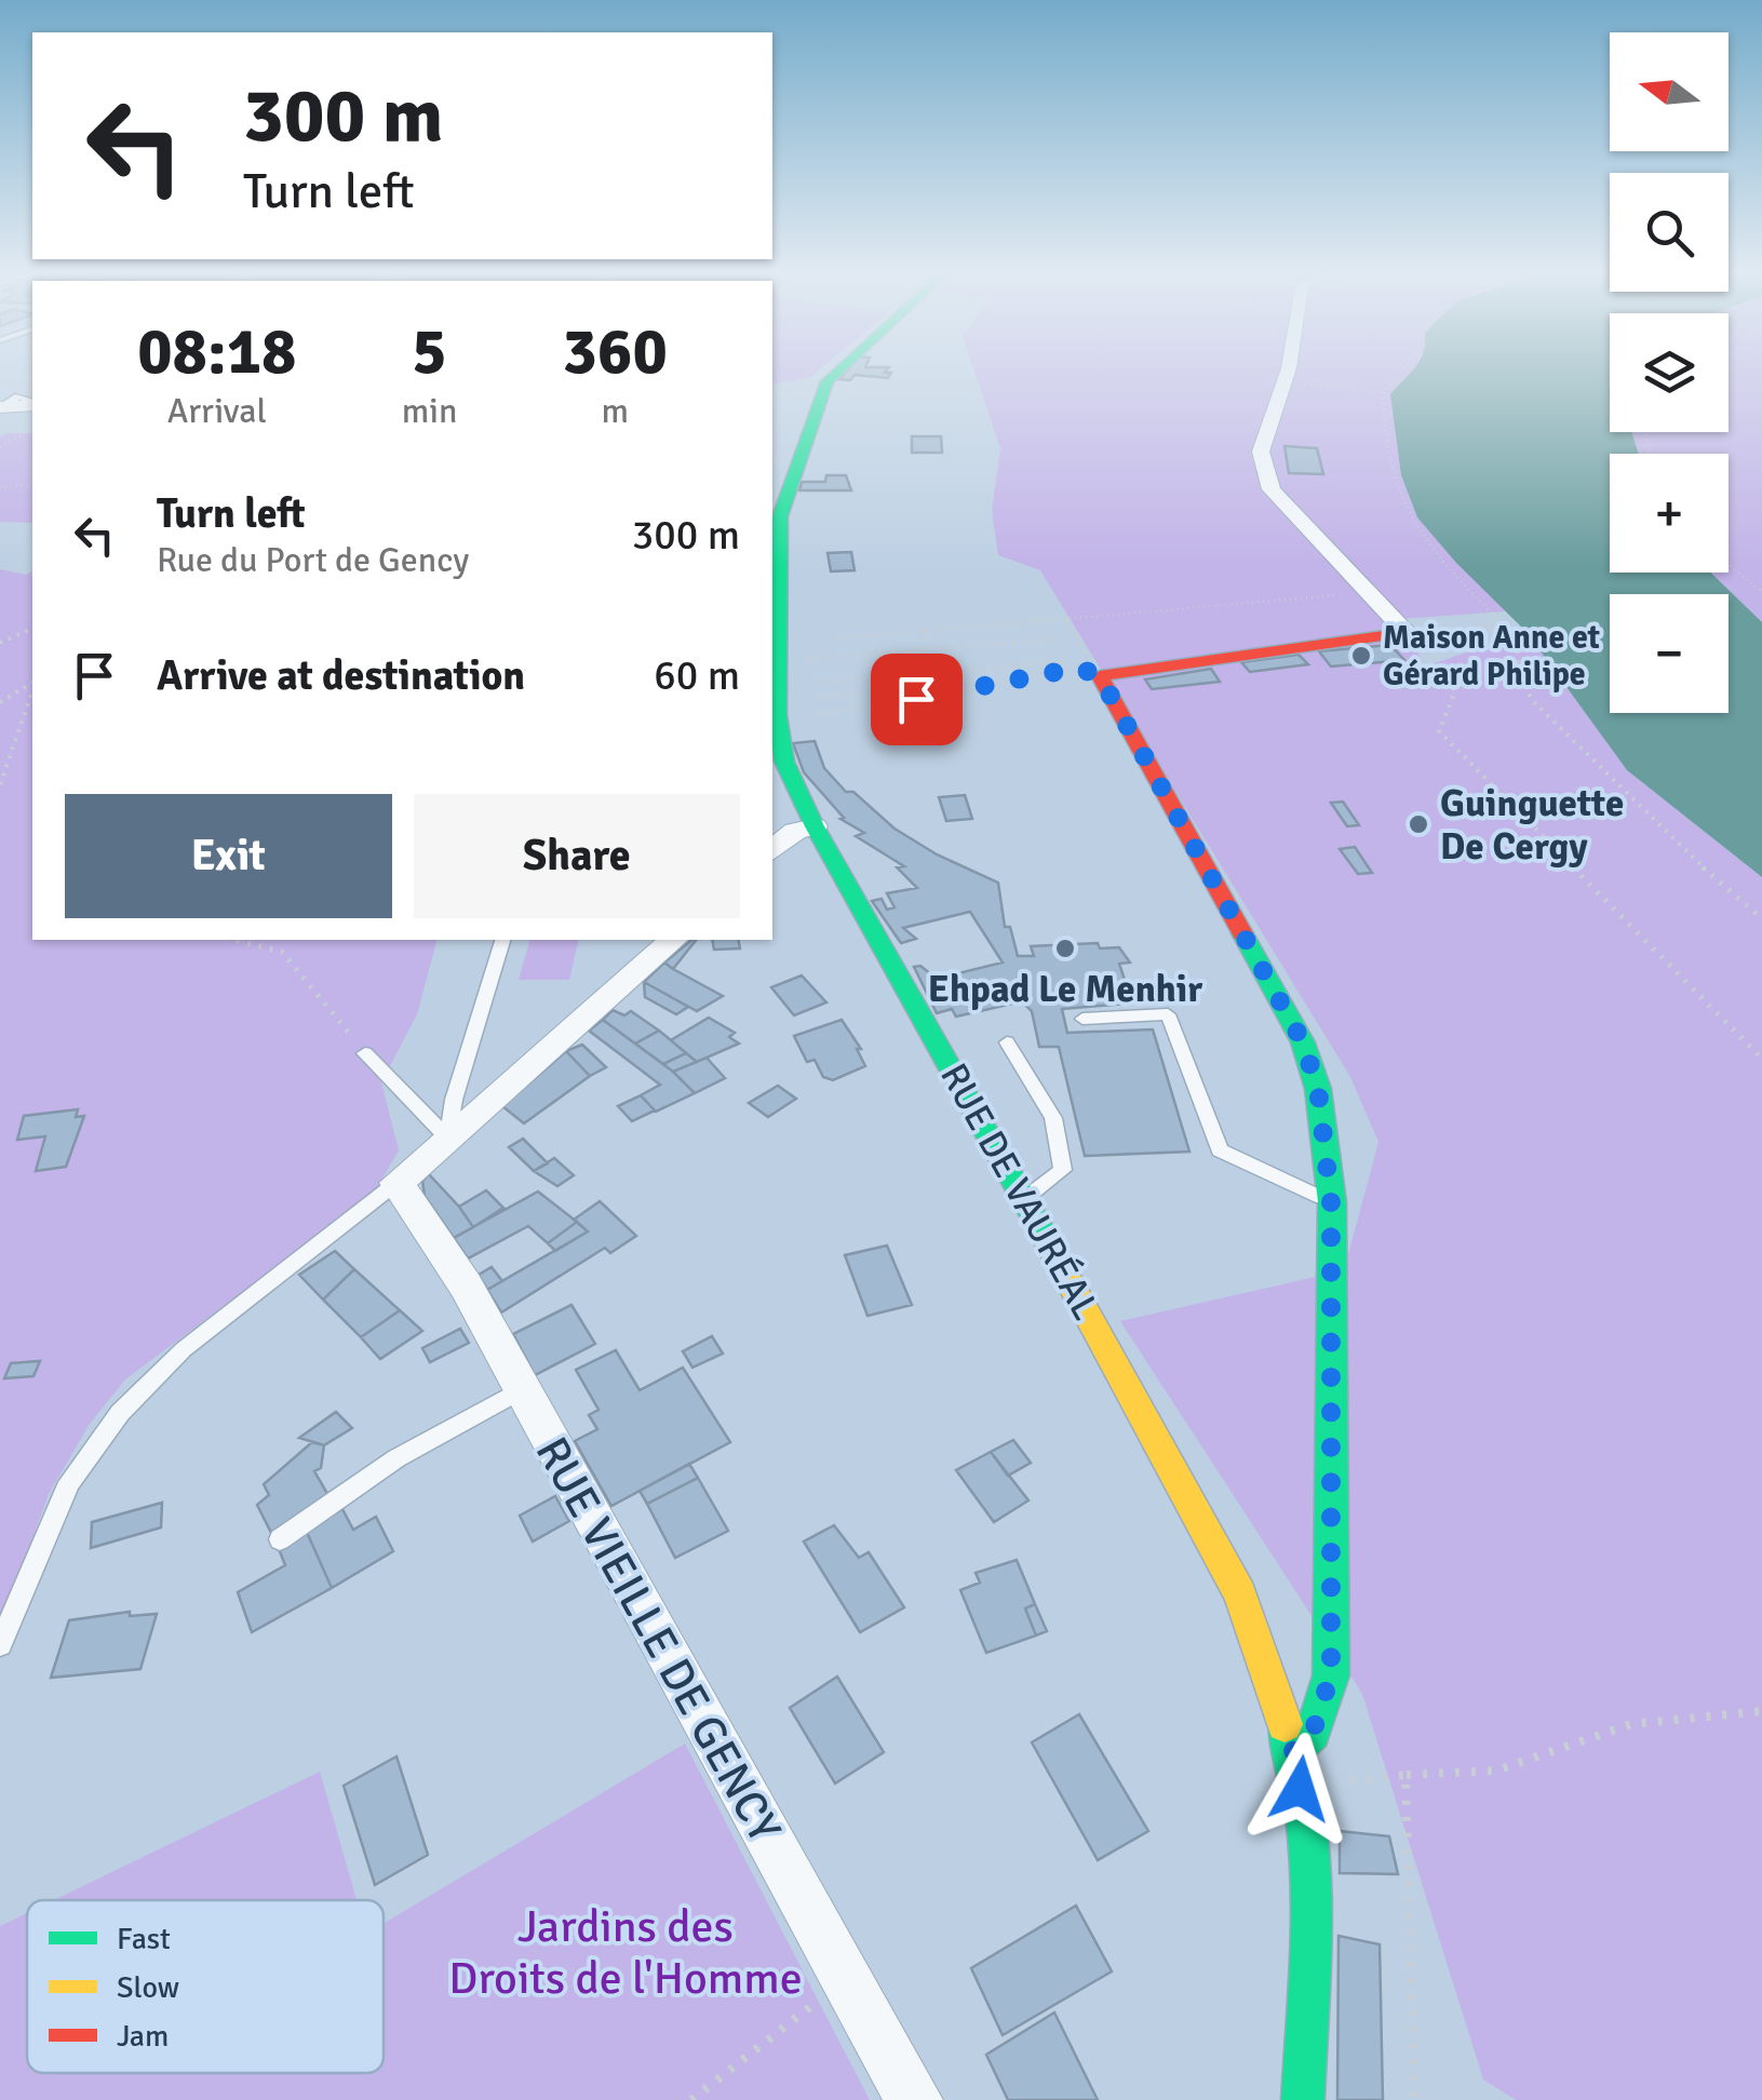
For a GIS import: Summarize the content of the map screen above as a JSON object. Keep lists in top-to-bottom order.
{
  "streets": {
    "street": ["RUE DE VAURÉAL", "RUE VIEILLE DE GENCY"]
  },
  "parks": ["Jardins des Droits de l'Homme"],
  "places": ["Maison Anne et Gérard Philipe", "Guinguette De Cergy", "Ehpad Le Menhir"],
  "legend": ["Fast", "Slow", "Jam"],
  "north": "left",
  "page": {
    "map_buttons": ["+", "−"],
    "turn": ["300 m", "Turn left"],
    "eta": [
      "08:18",
      "Arrival",
      "5",
      "min",
      "360",
      "m"
    ],
    "list": [
      {
        "name": "Turn left",
        "note": "Rue du Port de Gency",
        "value": "300 m"
      },
      {
        "name": "Arrive at destination",
        "value": "60 m"
      }
    ],
    "buttons": ["Exit", "Share"]
  }
}
